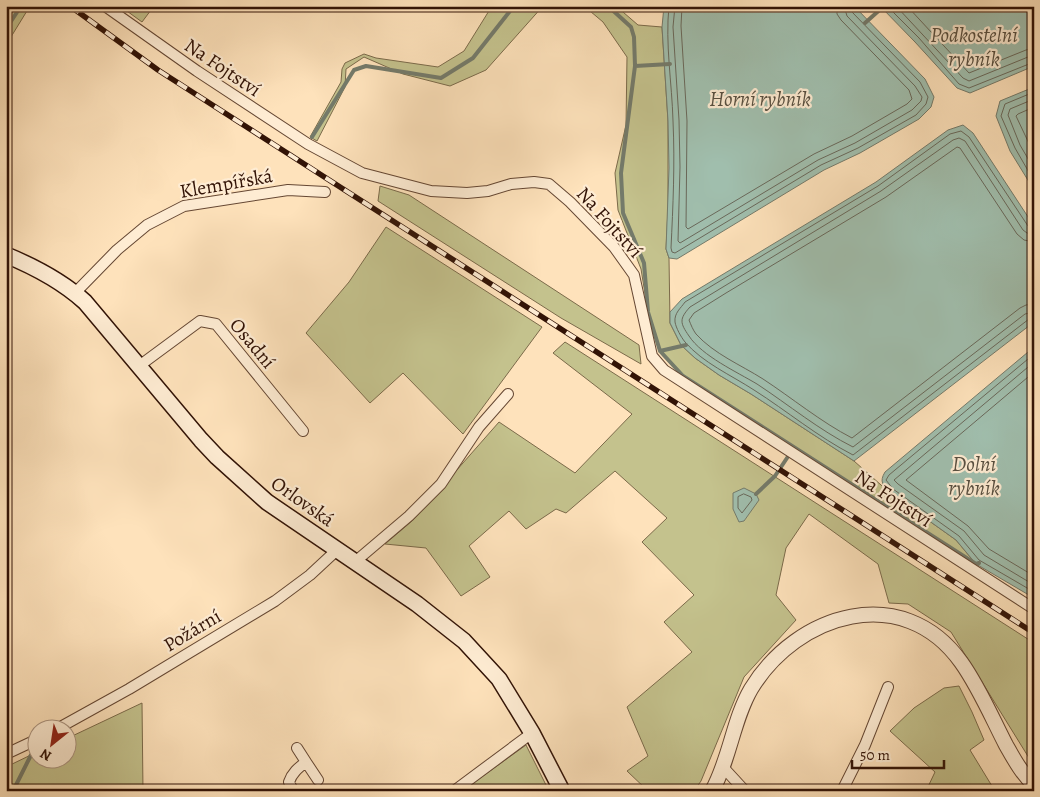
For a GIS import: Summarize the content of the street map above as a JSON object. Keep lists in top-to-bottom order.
{
  "streets": {
    "main road": ["Orlovská"],
    "street": [
      "Na Fojtství",
      "Klempířská",
      "Osadní",
      "Požární"
    ]
  },
  "crossings": [
    ["Klempířská", "Orlovská"],
    ["Osadní", "Orlovská"],
    ["Orlovská", "Požární"]
  ],
  "water": ["Podkostelní rybník", "Horní rybník", "Dolní rybník"],
  "scale_bar": "50 m",
  "north": "bottom left"
}
